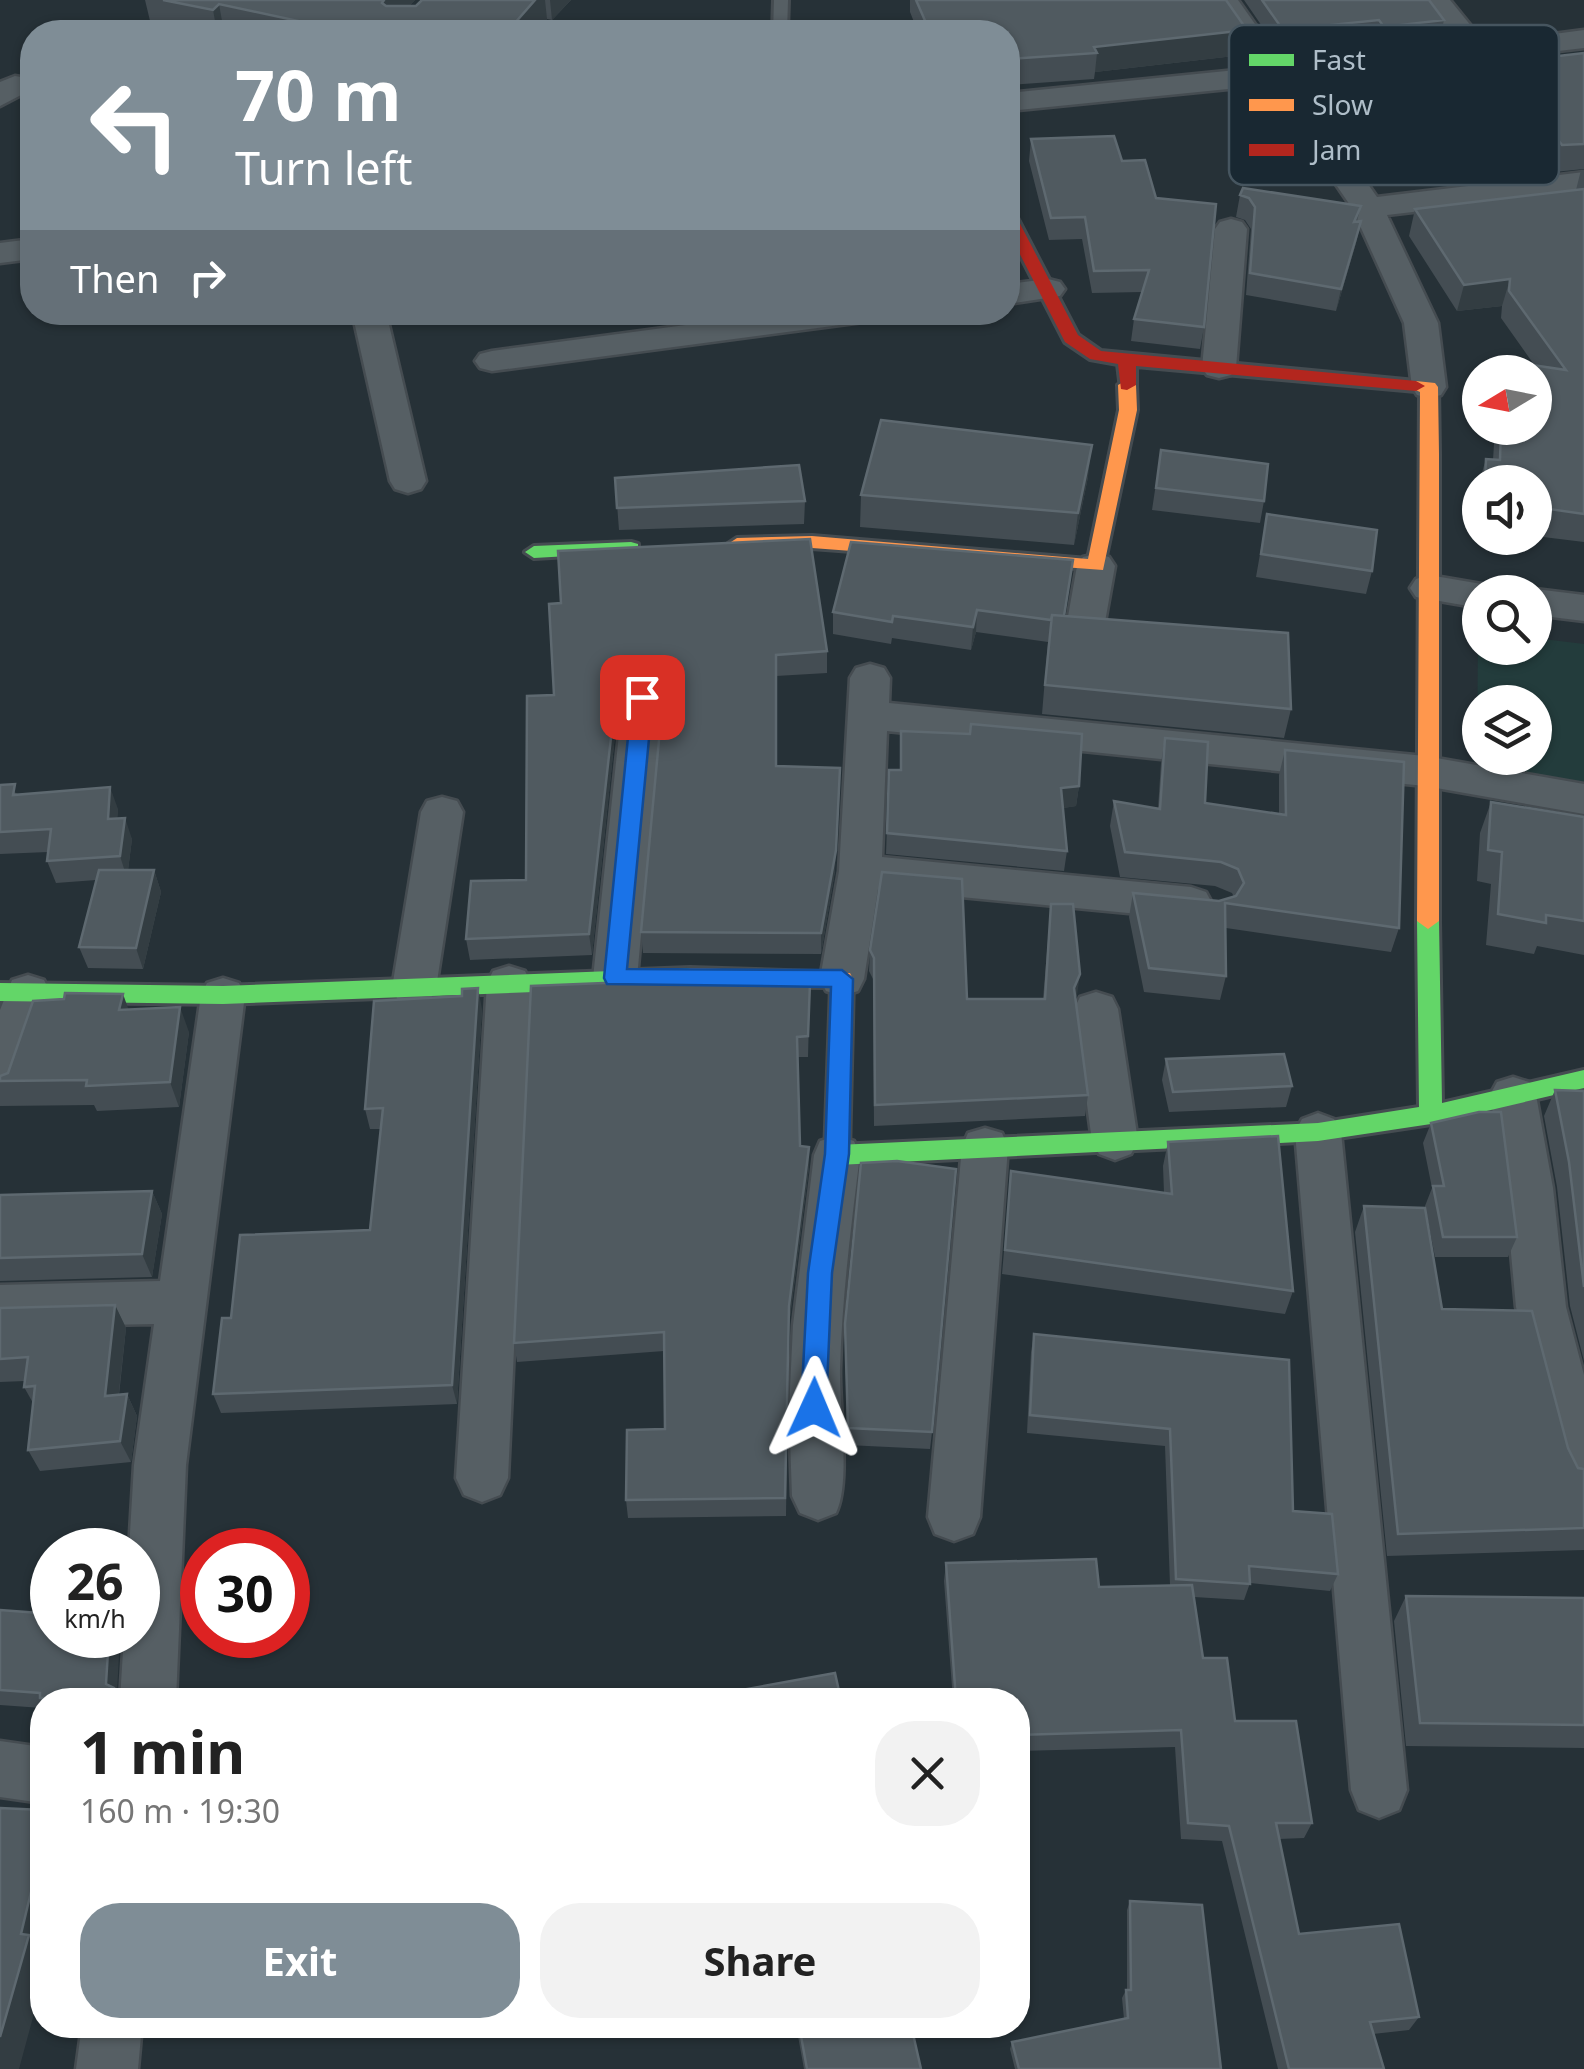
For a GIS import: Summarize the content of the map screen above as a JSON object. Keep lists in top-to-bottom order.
{
  "legend": ["Fast", "Slow", "Jam"],
  "north": "left",
  "page": {
    "turn": ["70 m", "Turn left"],
    "then": "Then",
    "speed": "26 km/h",
    "limit": "30",
    "heading": ["1 min", "160 m · 19:30"],
    "buttons": ["Exit", "Share"]
  }
}
